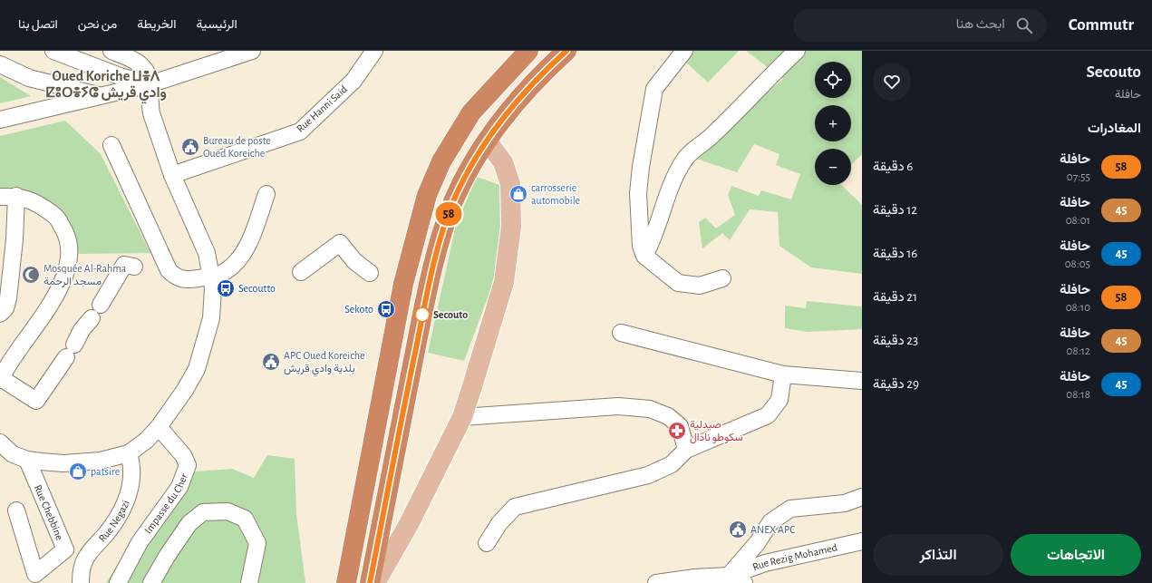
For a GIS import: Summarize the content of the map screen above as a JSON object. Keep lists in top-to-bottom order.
{
  "streets": {
    "street": [
      "Rue Hanni Said",
      "Impasse du Cher",
      "Rue Chebbine",
      "Rue Negazi",
      "Rue Rezig Mohamed"
    ]
  },
  "districts": ["Oued Koriche ⵡⴻⴷ ⵇⵓⵔⴻⵢⵛ وادي قريش"],
  "places": {
    "public building": ["Bureau de poste Oued Koreiche", "APC Oued Koreiche بلدية وادي قريش", "ANEX APC"],
    "shop": ["carrosserie automobile", "patsire"],
    "mosque": ["Mosquée Al-Rahma مسجد الرحمة"],
    "bus stop": ["Secoutto", "Sekoto"],
    "other": ["Secouto"],
    "pharmacy": ["صيدلية سكوطو نادال"]
  },
  "lines": ["bus line 58"],
  "page": {
    "header": "Commutr",
    "search": "ابحث هنا",
    "nav": [
      "الرئيسية",
      "الخريطة",
      "من نحن",
      "اتصل بنا"
    ],
    "heading": [
      ["Secouto", "حافلة"],
      "المغادرات"
    ],
    "on_map": "58",
    "map_buttons": ["+", "−"],
    "list": [
      {
        "mark": "58",
        "name": "حافلة",
        "note": "07:55",
        "value": "6 دقيقة"
      },
      {
        "mark": "45",
        "name": "حافلة",
        "note": "08:01",
        "value": "12 دقيقة"
      },
      {
        "mark": "45",
        "name": "حافلة",
        "note": "08:05",
        "value": "16 دقيقة"
      },
      {
        "mark": "58",
        "name": "حافلة",
        "note": "08:10",
        "value": "21 دقيقة"
      },
      {
        "mark": "45",
        "name": "حافلة",
        "note": "08:12",
        "value": "23 دقيقة"
      },
      {
        "mark": "45",
        "name": "حافلة",
        "note": "08:18",
        "value": "29 دقيقة"
      }
    ],
    "buttons": ["الاتجاهات", "التذاكر"]
  }
}
